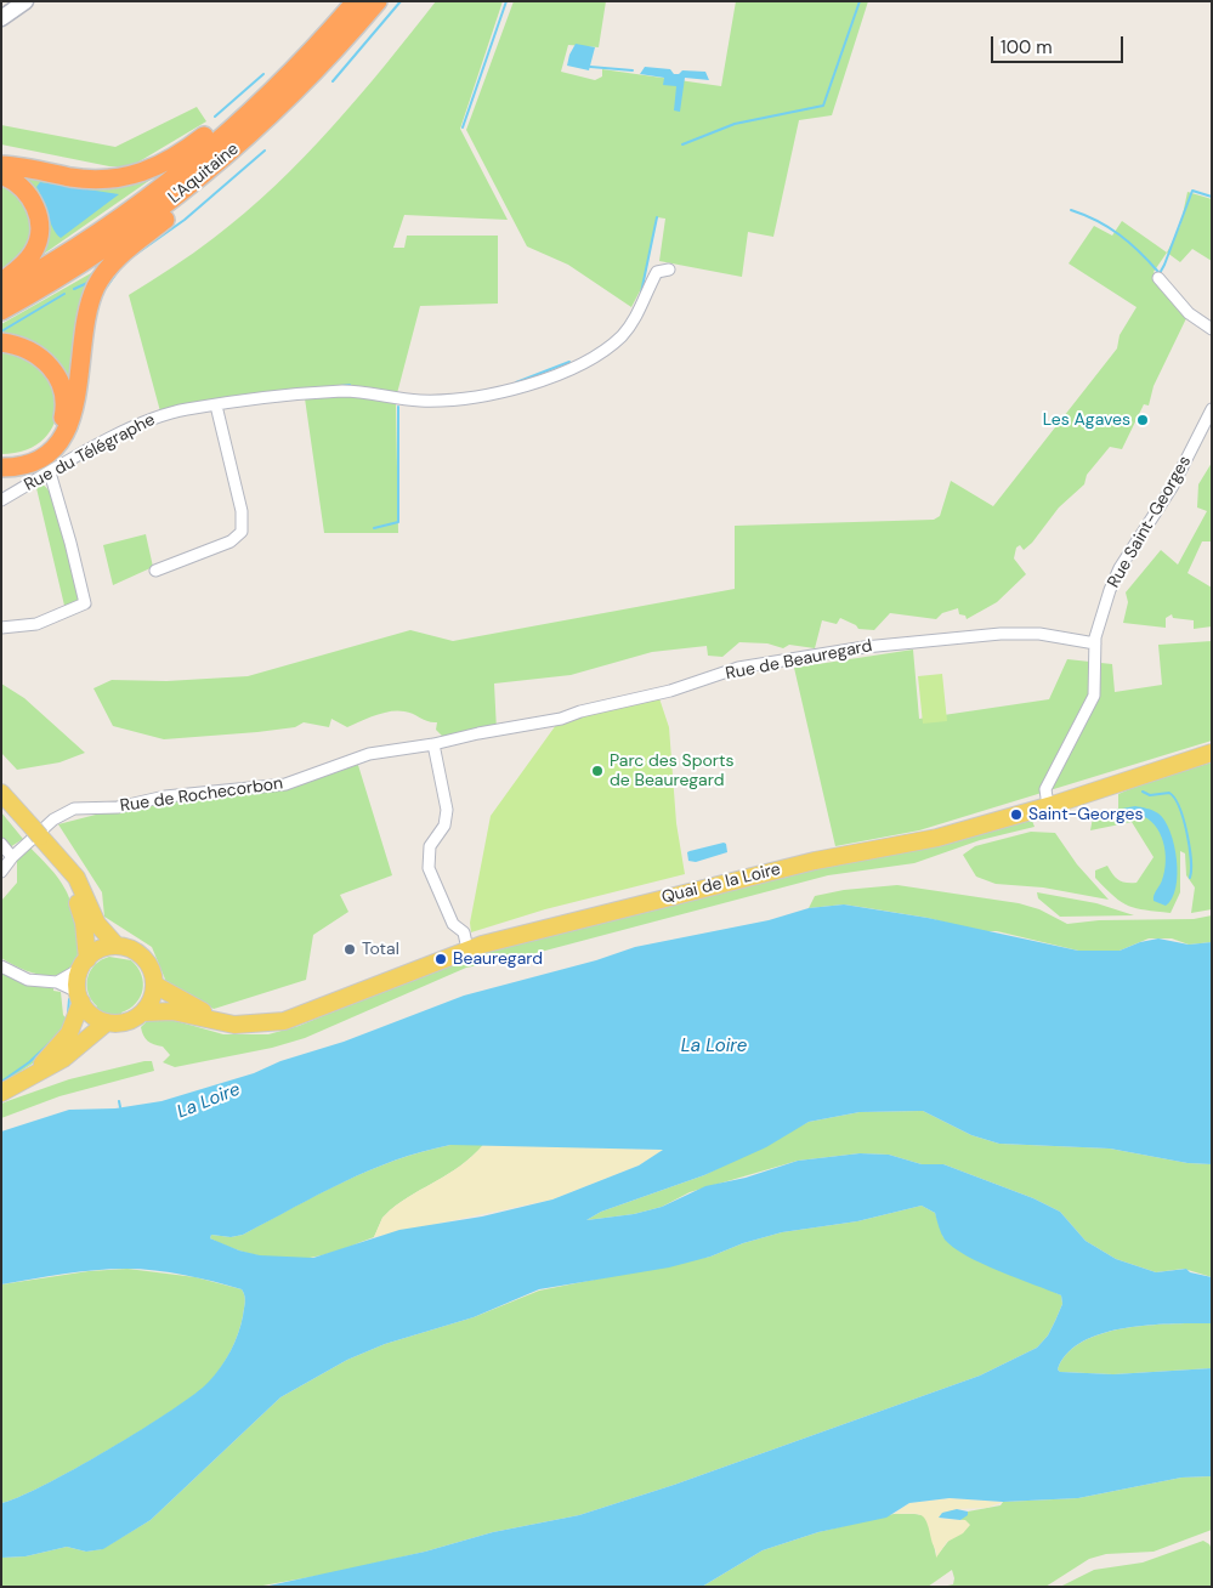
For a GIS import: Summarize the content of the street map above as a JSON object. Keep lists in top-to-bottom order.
{
  "streets": {
    "highway": ["L'Aquitaine"],
    "main road": ["Quai de la Loire"],
    "street": [
      "Rue du Télégraphe",
      "Rue Saint-Georges",
      "Rue de Beauregard",
      "Rue de Rochecorbon"
    ]
  },
  "crossings": [
    ["Rue Saint-Georges", "Rue de Beauregard"],
    ["Rue Saint-Georges", "Quai de la Loire"],
    ["Rue de Beauregard", "Rue de Rochecorbon"]
  ],
  "water": ["La Loire"],
  "places": [
    "Les Agaves",
    "Parc des Sports de Beauregard",
    "Saint-Georges",
    "Total",
    "Beauregard"
  ],
  "scale_bar": "100 m"
}
